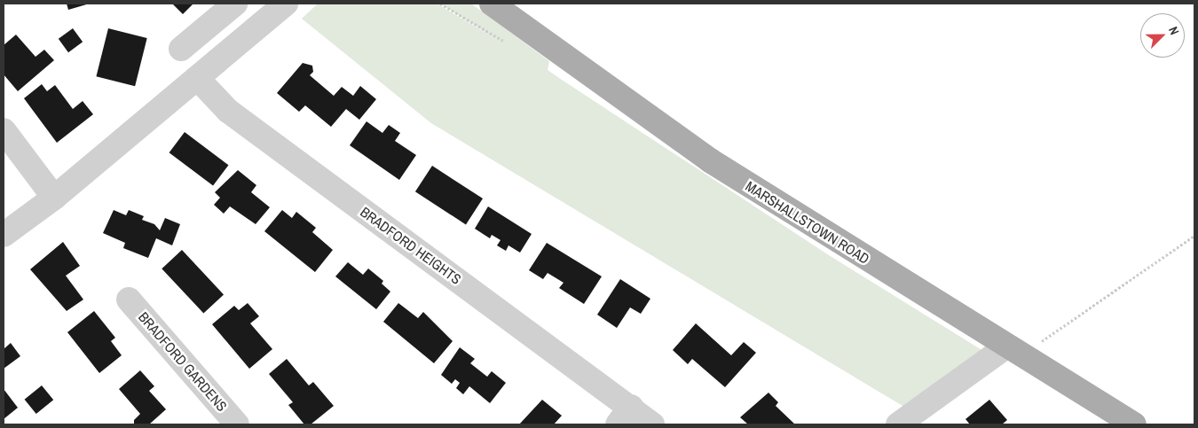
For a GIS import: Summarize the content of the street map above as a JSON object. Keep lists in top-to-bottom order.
{
  "streets": {
    "main road": ["MARSHALLSTOWN ROAD"],
    "street": ["BRADFORD HEIGHTS", "BRADFORD GARDENS"]
  },
  "north": "top right"
}
